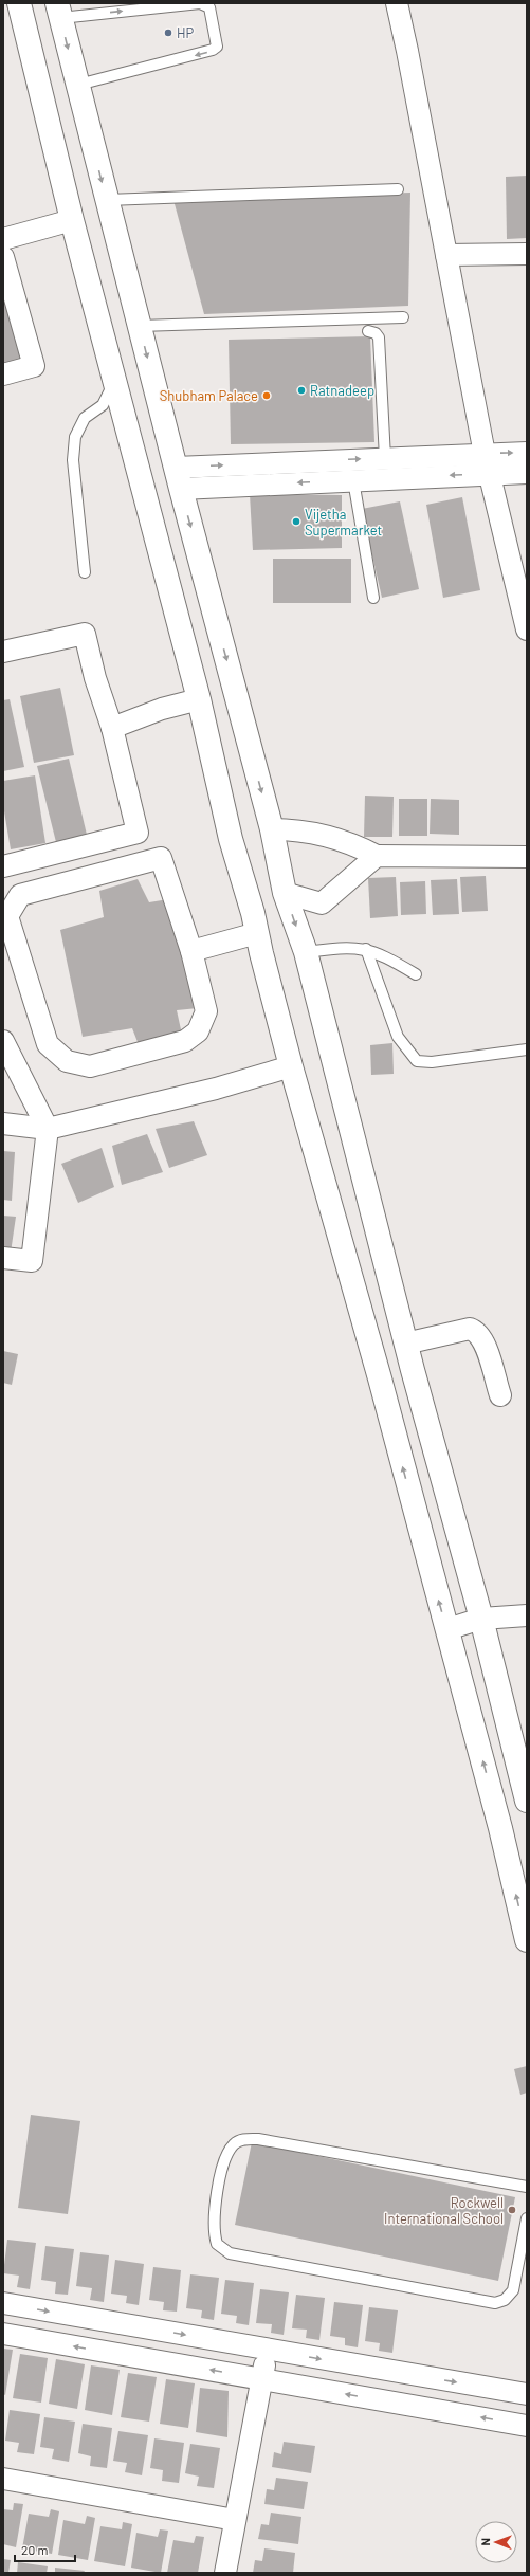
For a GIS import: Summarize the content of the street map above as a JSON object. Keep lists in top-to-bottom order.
{
  "places": [
    "HP",
    "Ratnadeep",
    "Shubham Palace",
    "Vijetha Supermarket",
    "Rockwell International School"
  ],
  "scale_bar": "20 m",
  "north": "left"
}
